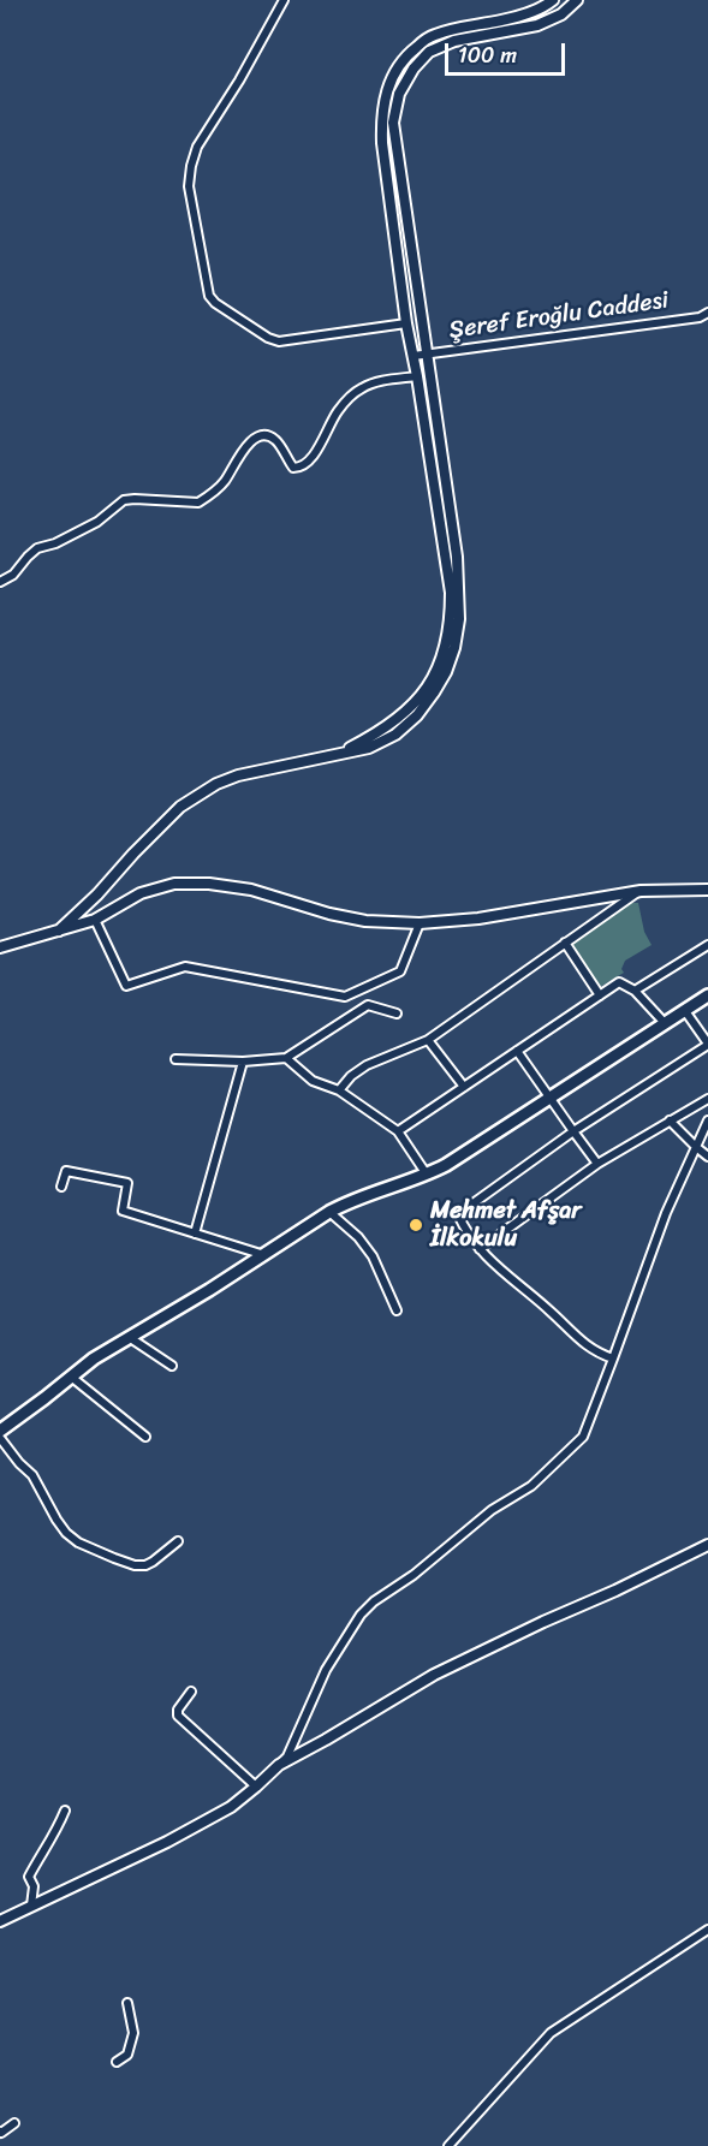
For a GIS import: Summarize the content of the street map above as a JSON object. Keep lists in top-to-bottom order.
{
  "streets": {
    "street": ["Şeref Eroğlu Caddesi"]
  },
  "places": ["Mehmet Afşar İlkokulu"],
  "scale_bar": "100 m"
}
